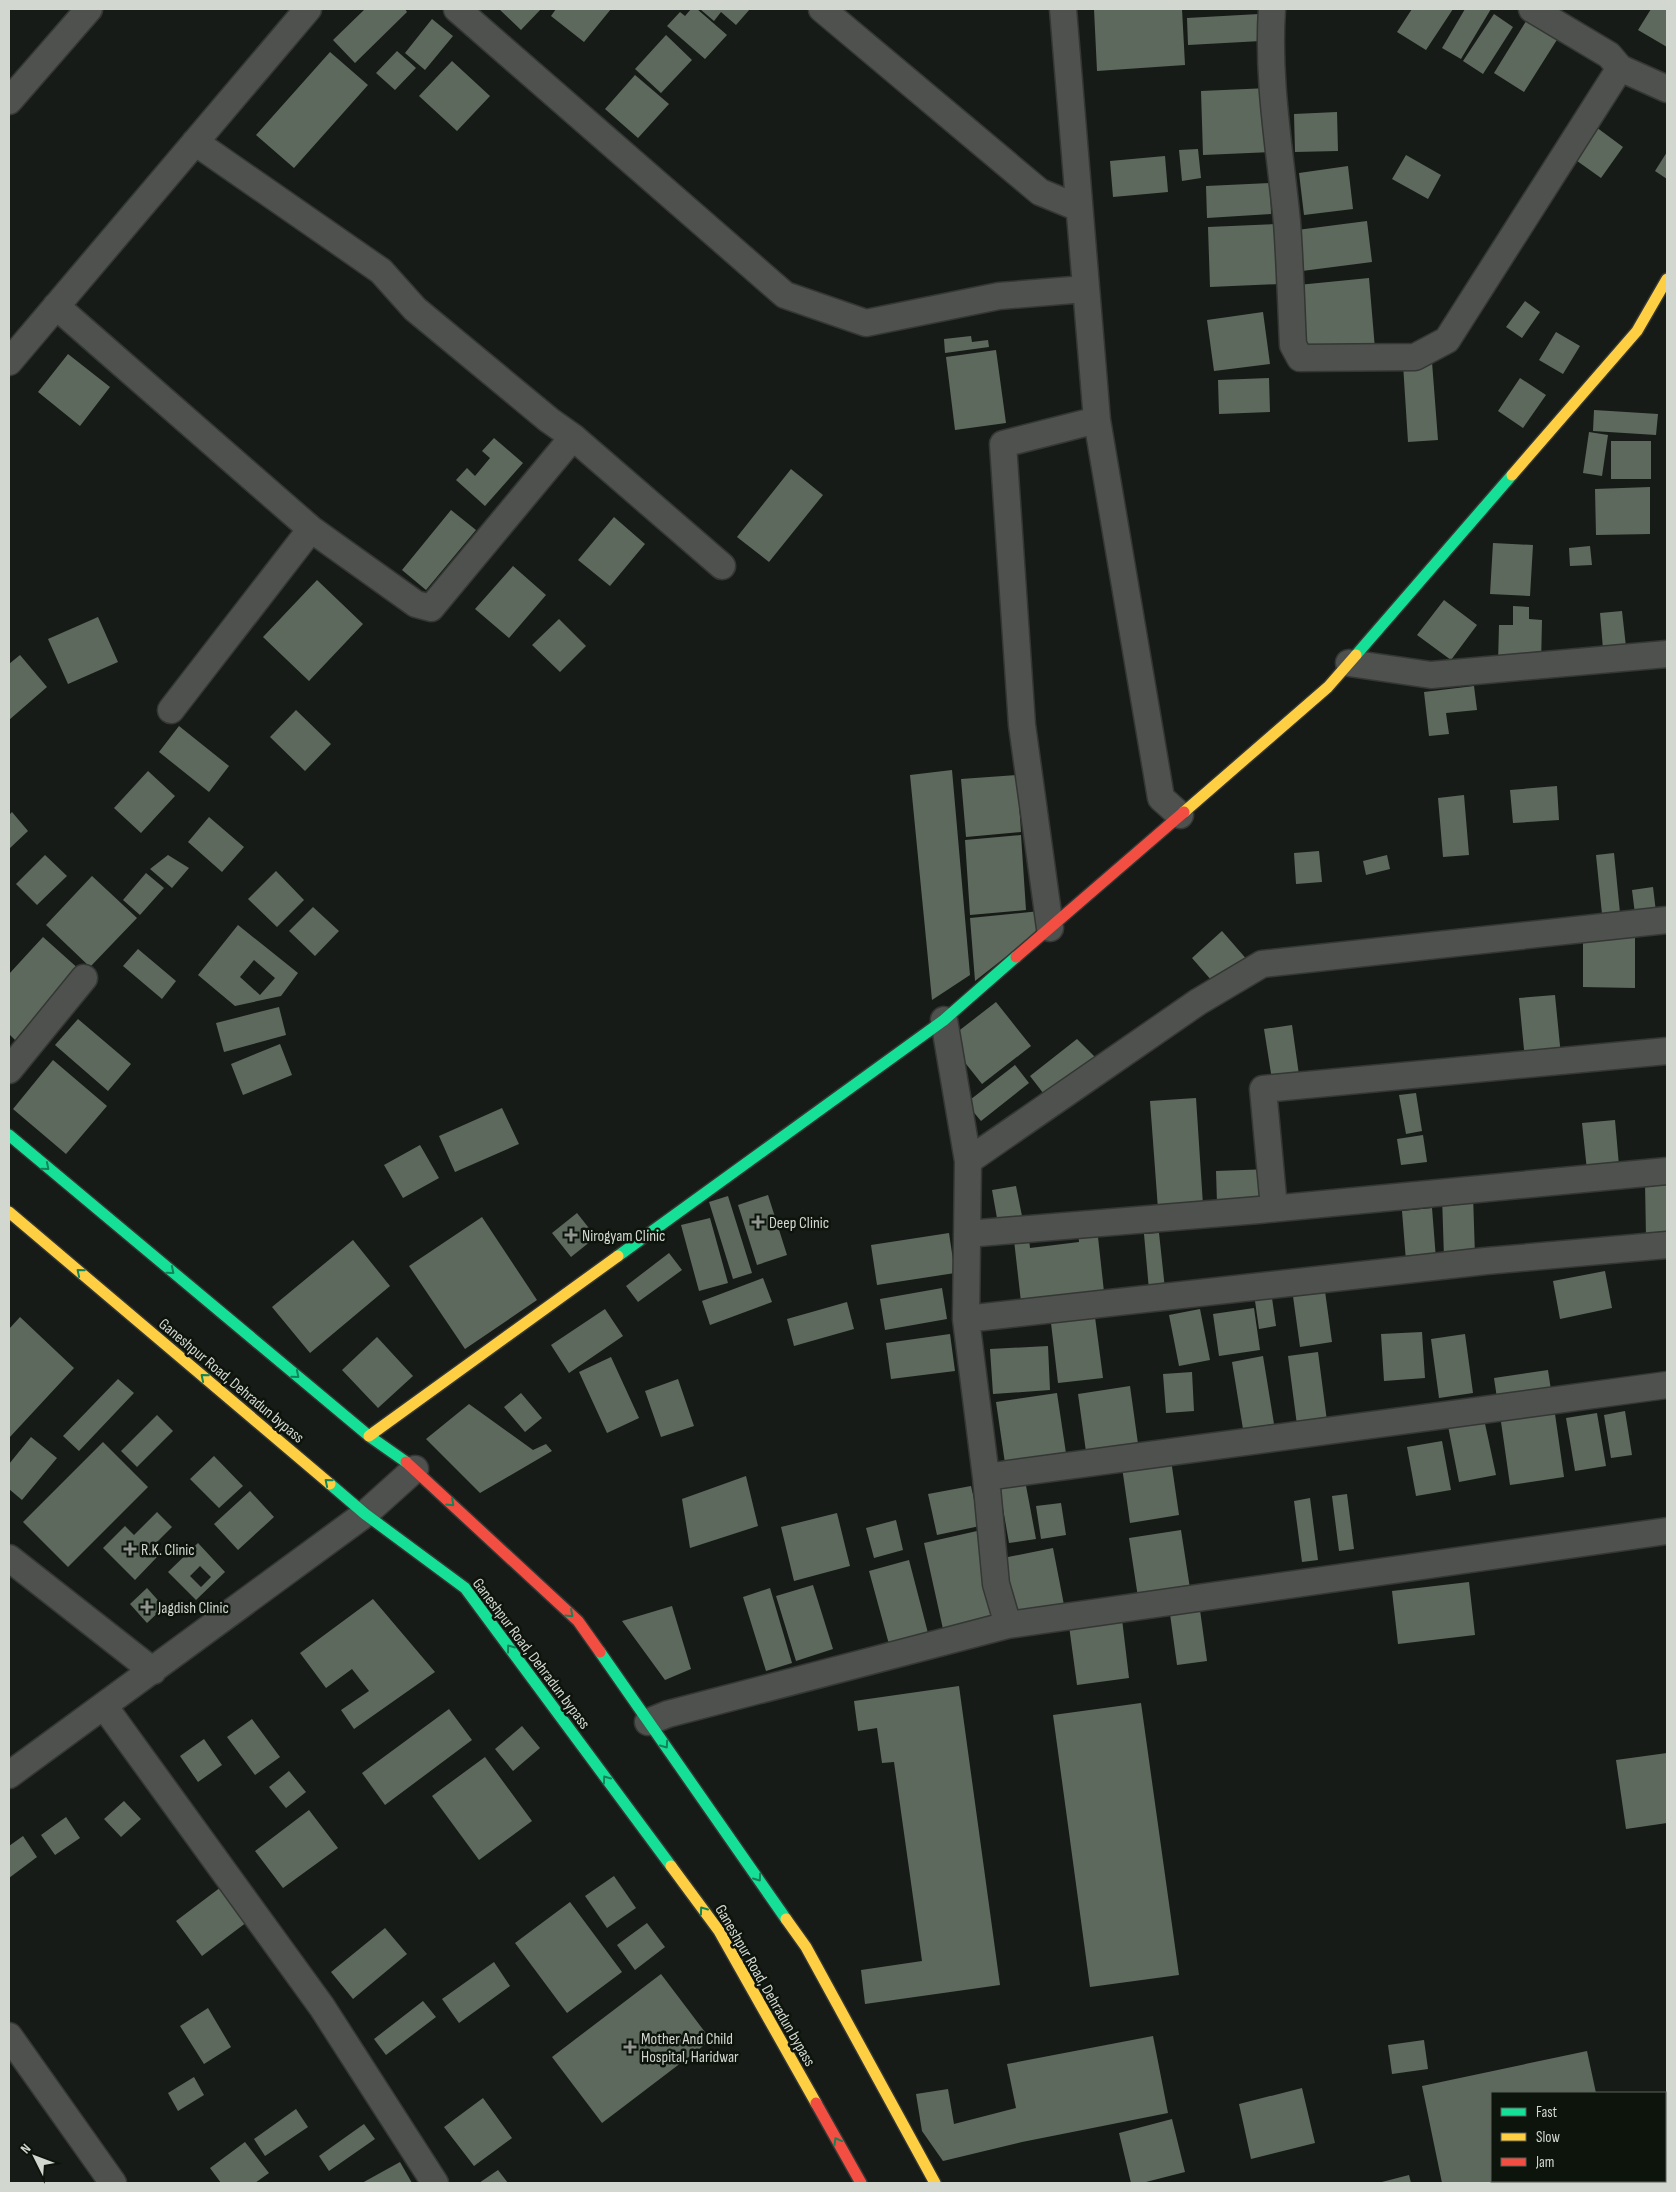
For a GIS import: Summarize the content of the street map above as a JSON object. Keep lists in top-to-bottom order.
{
  "streets": {
    "main road": ["Ganeshpur Road, Dehradun bypass"]
  },
  "places": {
    "health": [
      "Deep Clinic",
      "Nirogyam Clinic",
      "R.K. Clinic",
      "Jagdish Clinic",
      "Mother And Child Hospital, Haridwar"
    ]
  },
  "legend": ["Fast", "Slow", "Jam"],
  "north": "top left"
}
